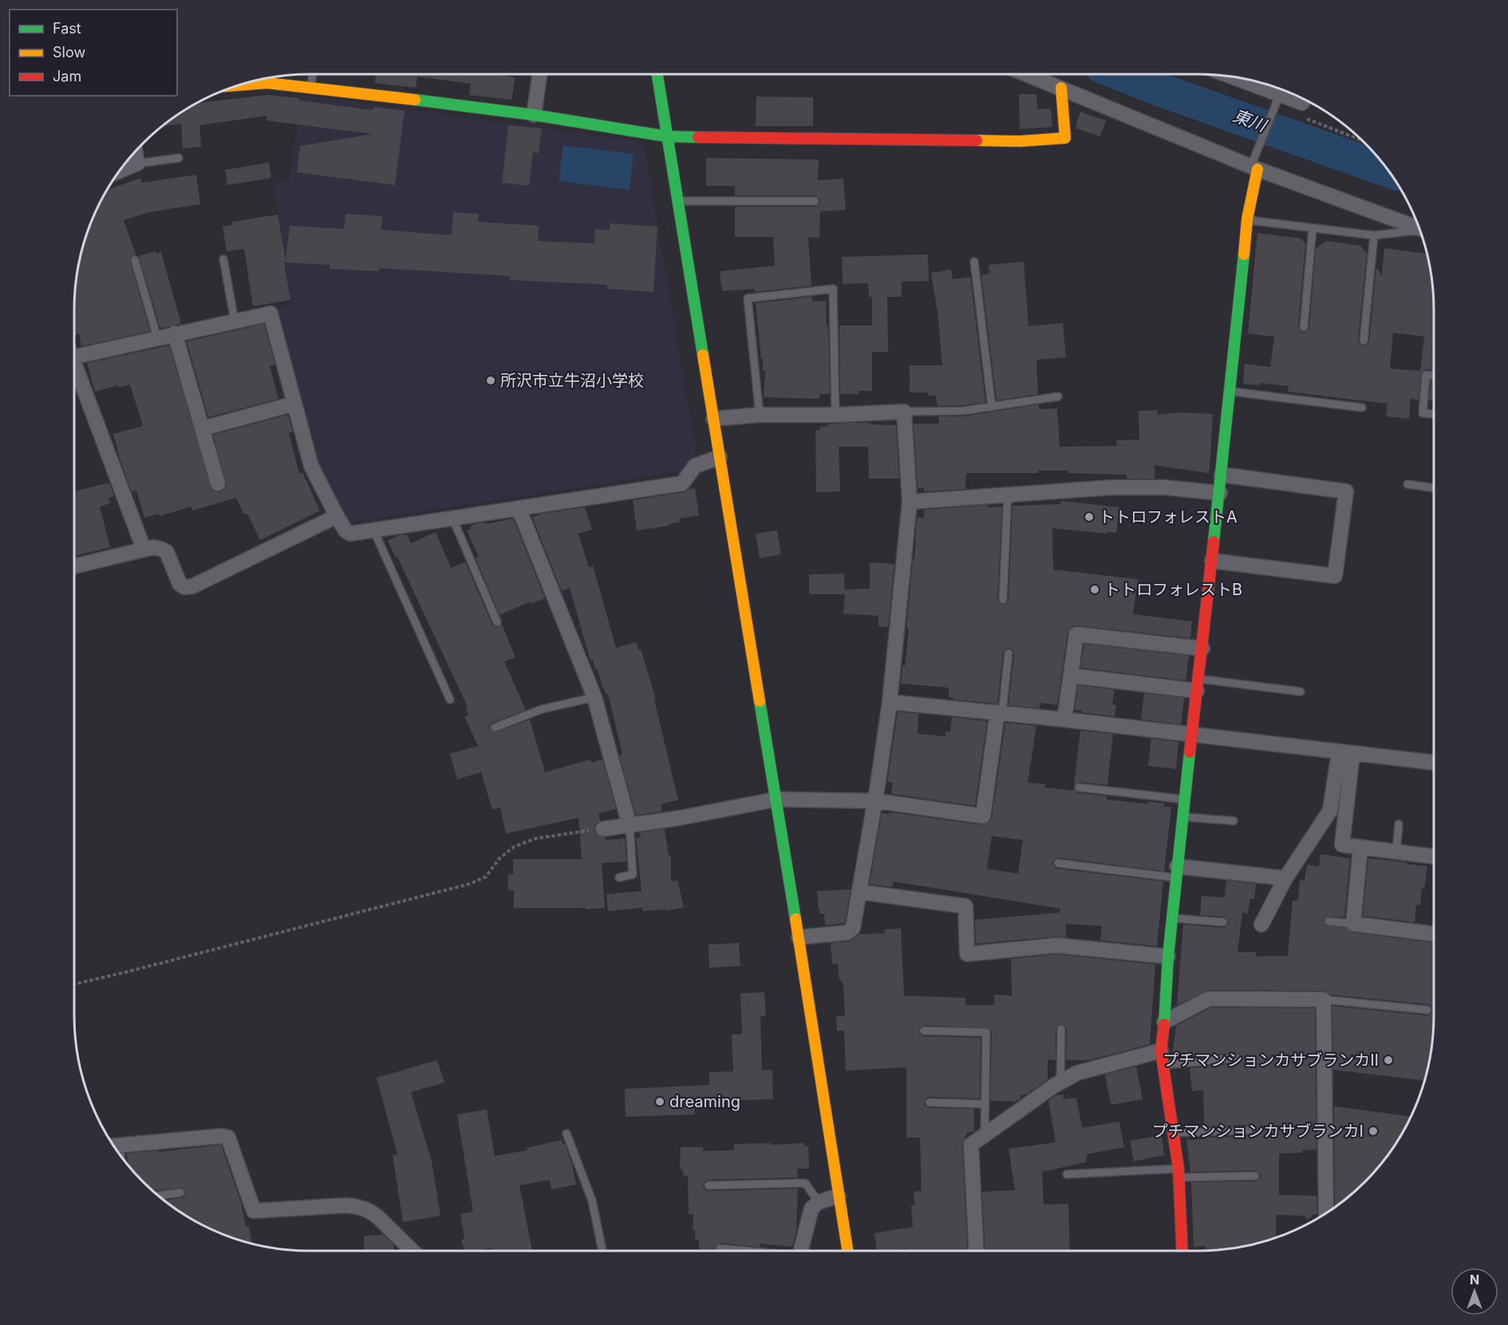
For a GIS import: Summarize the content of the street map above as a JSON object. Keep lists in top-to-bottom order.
{
  "water": ["東川"],
  "places": [
    "所沢市立牛沼小学校",
    "トトロフォレストA",
    "トトロフォレストB",
    "プチマンションカサブランカⅡ",
    "dreaming",
    "プチマンションカサブランカⅠ"
  ],
  "legend": ["Fast", "Slow", "Jam"],
  "north": "top"
}
